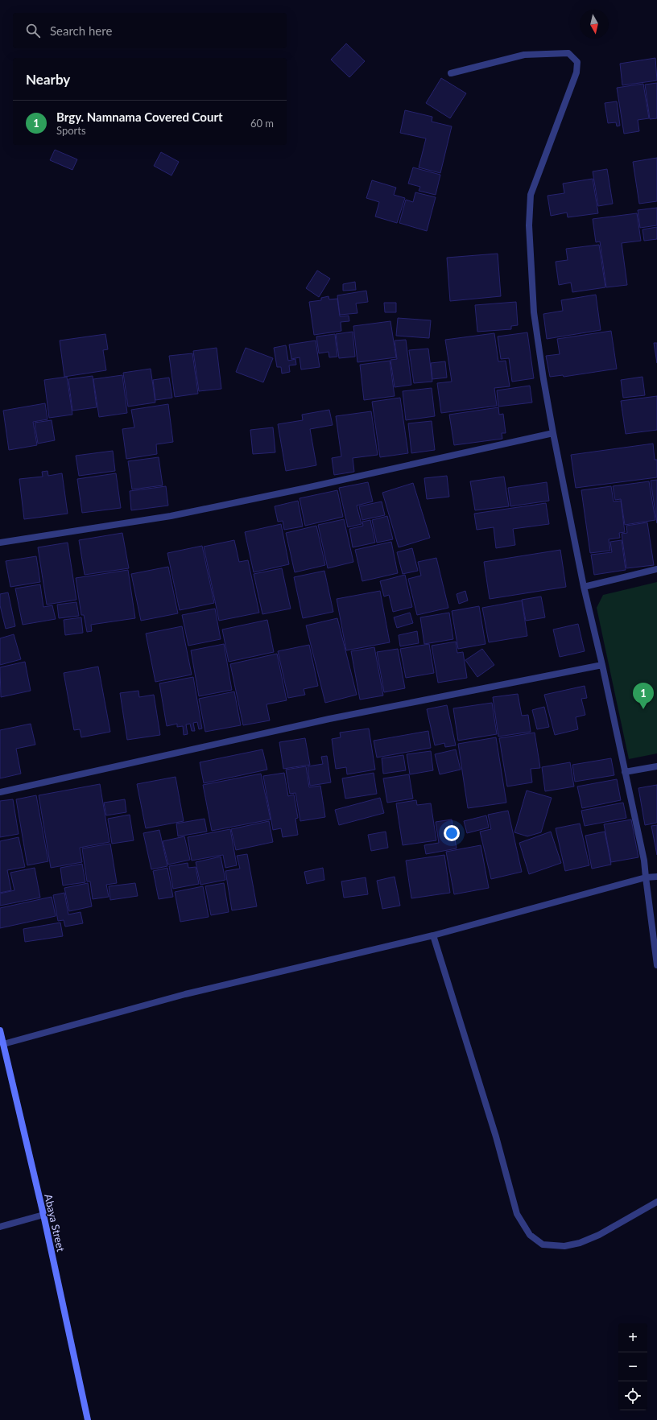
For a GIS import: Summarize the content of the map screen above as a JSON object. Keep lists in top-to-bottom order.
{
  "streets": {
    "street": ["Abaya Street"]
  },
  "north": "bottom",
  "page": {
    "search": "Search here",
    "heading": "Nearby",
    "list": [
      {
        "mark": "1",
        "name": "Brgy. Namnama Covered Court",
        "note": "Sports",
        "value": "60 m"
      }
    ],
    "pins": "1",
    "map_buttons": ["+", "−"]
  }
}
